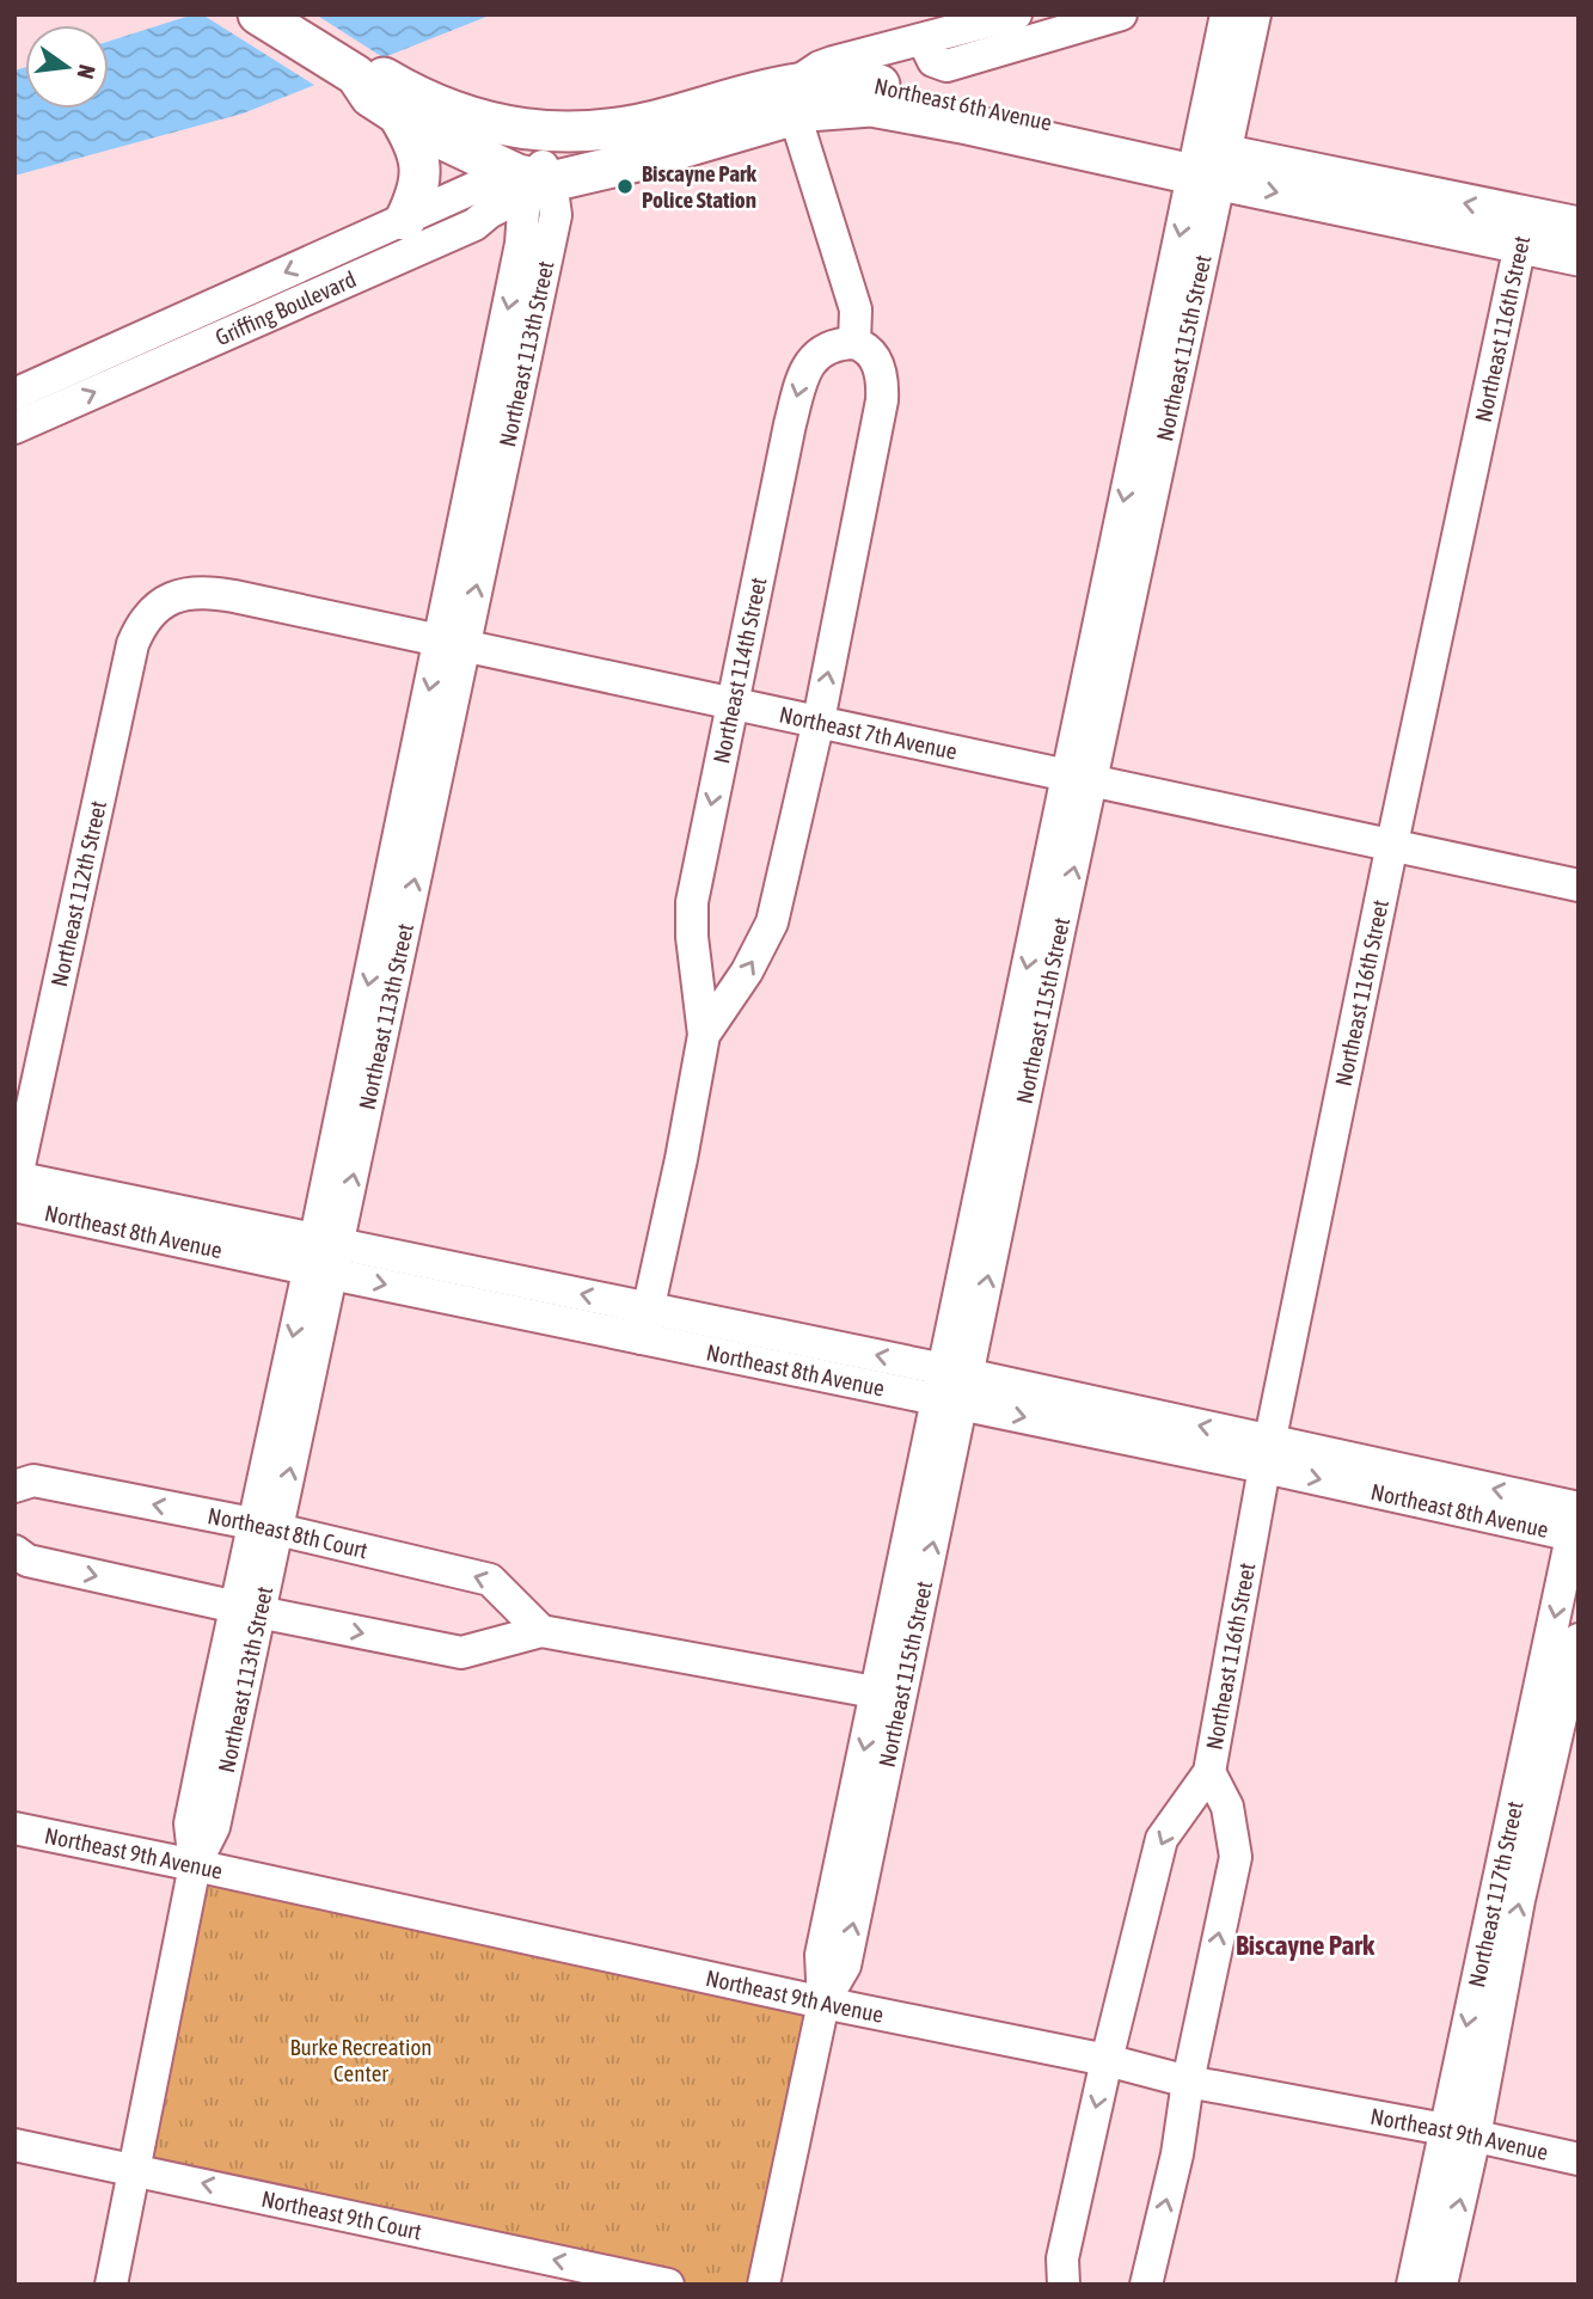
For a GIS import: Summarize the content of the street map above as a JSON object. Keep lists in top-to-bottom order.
{
  "streets": {
    "main road": ["Northeast 6th Avenue", "Griffing Boulevard"],
    "street": [
      "Northeast 116th Street",
      "Northeast 115th Street",
      "Northeast 113th Street",
      "Northeast 114th Street",
      "Northeast 7th Avenue",
      "Northeast 112th Street",
      "Northeast 8th Avenue",
      "Northeast 8th Court",
      "Northeast 9th Avenue",
      "Northeast 117th Street",
      "Northeast 9th Court"
    ]
  },
  "crossings": [
    ["Northeast 6th Avenue", "Griffing Boulevard"],
    ["Northeast 6th Avenue", "Northeast 116th Street"],
    ["Northeast 6th Avenue", "Northeast 115th Street"],
    ["Northeast 6th Avenue", "Northeast 113th Street"],
    ["Griffing Boulevard", "Northeast 113th Street"],
    ["Northeast 116th Street", "Northeast 7th Avenue"],
    ["Northeast 116th Street", "Northeast 8th Avenue"],
    ["Northeast 116th Street", "Northeast 9th Avenue"],
    ["Northeast 115th Street", "Northeast 7th Avenue"],
    ["Northeast 115th Street", "Northeast 8th Avenue"],
    ["Northeast 115th Street", "Northeast 9th Avenue"],
    ["Northeast 113th Street", "Northeast 7th Avenue"],
    ["Northeast 113th Street", "Northeast 8th Avenue"],
    ["Northeast 113th Street", "Northeast 8th Court"],
    ["Northeast 113th Street", "Northeast 9th Avenue"],
    ["Northeast 113th Street", "Northeast 9th Court"],
    ["Northeast 114th Street", "Northeast 7th Avenue"],
    ["Northeast 114th Street", "Northeast 8th Avenue"],
    ["Northeast 7th Avenue", "Northeast 112th Street"],
    ["Northeast 112th Street", "Northeast 8th Avenue"],
    ["Northeast 8th Avenue", "Northeast 117th Street"],
    ["Northeast 9th Avenue", "Northeast 117th Street"]
  ],
  "one_way": ["Northeast 9th Court"],
  "districts": ["Biscayne Park"],
  "parks": ["Burke Recreation Center"],
  "places": ["Biscayne Park Police Station"],
  "north": "right"
}
